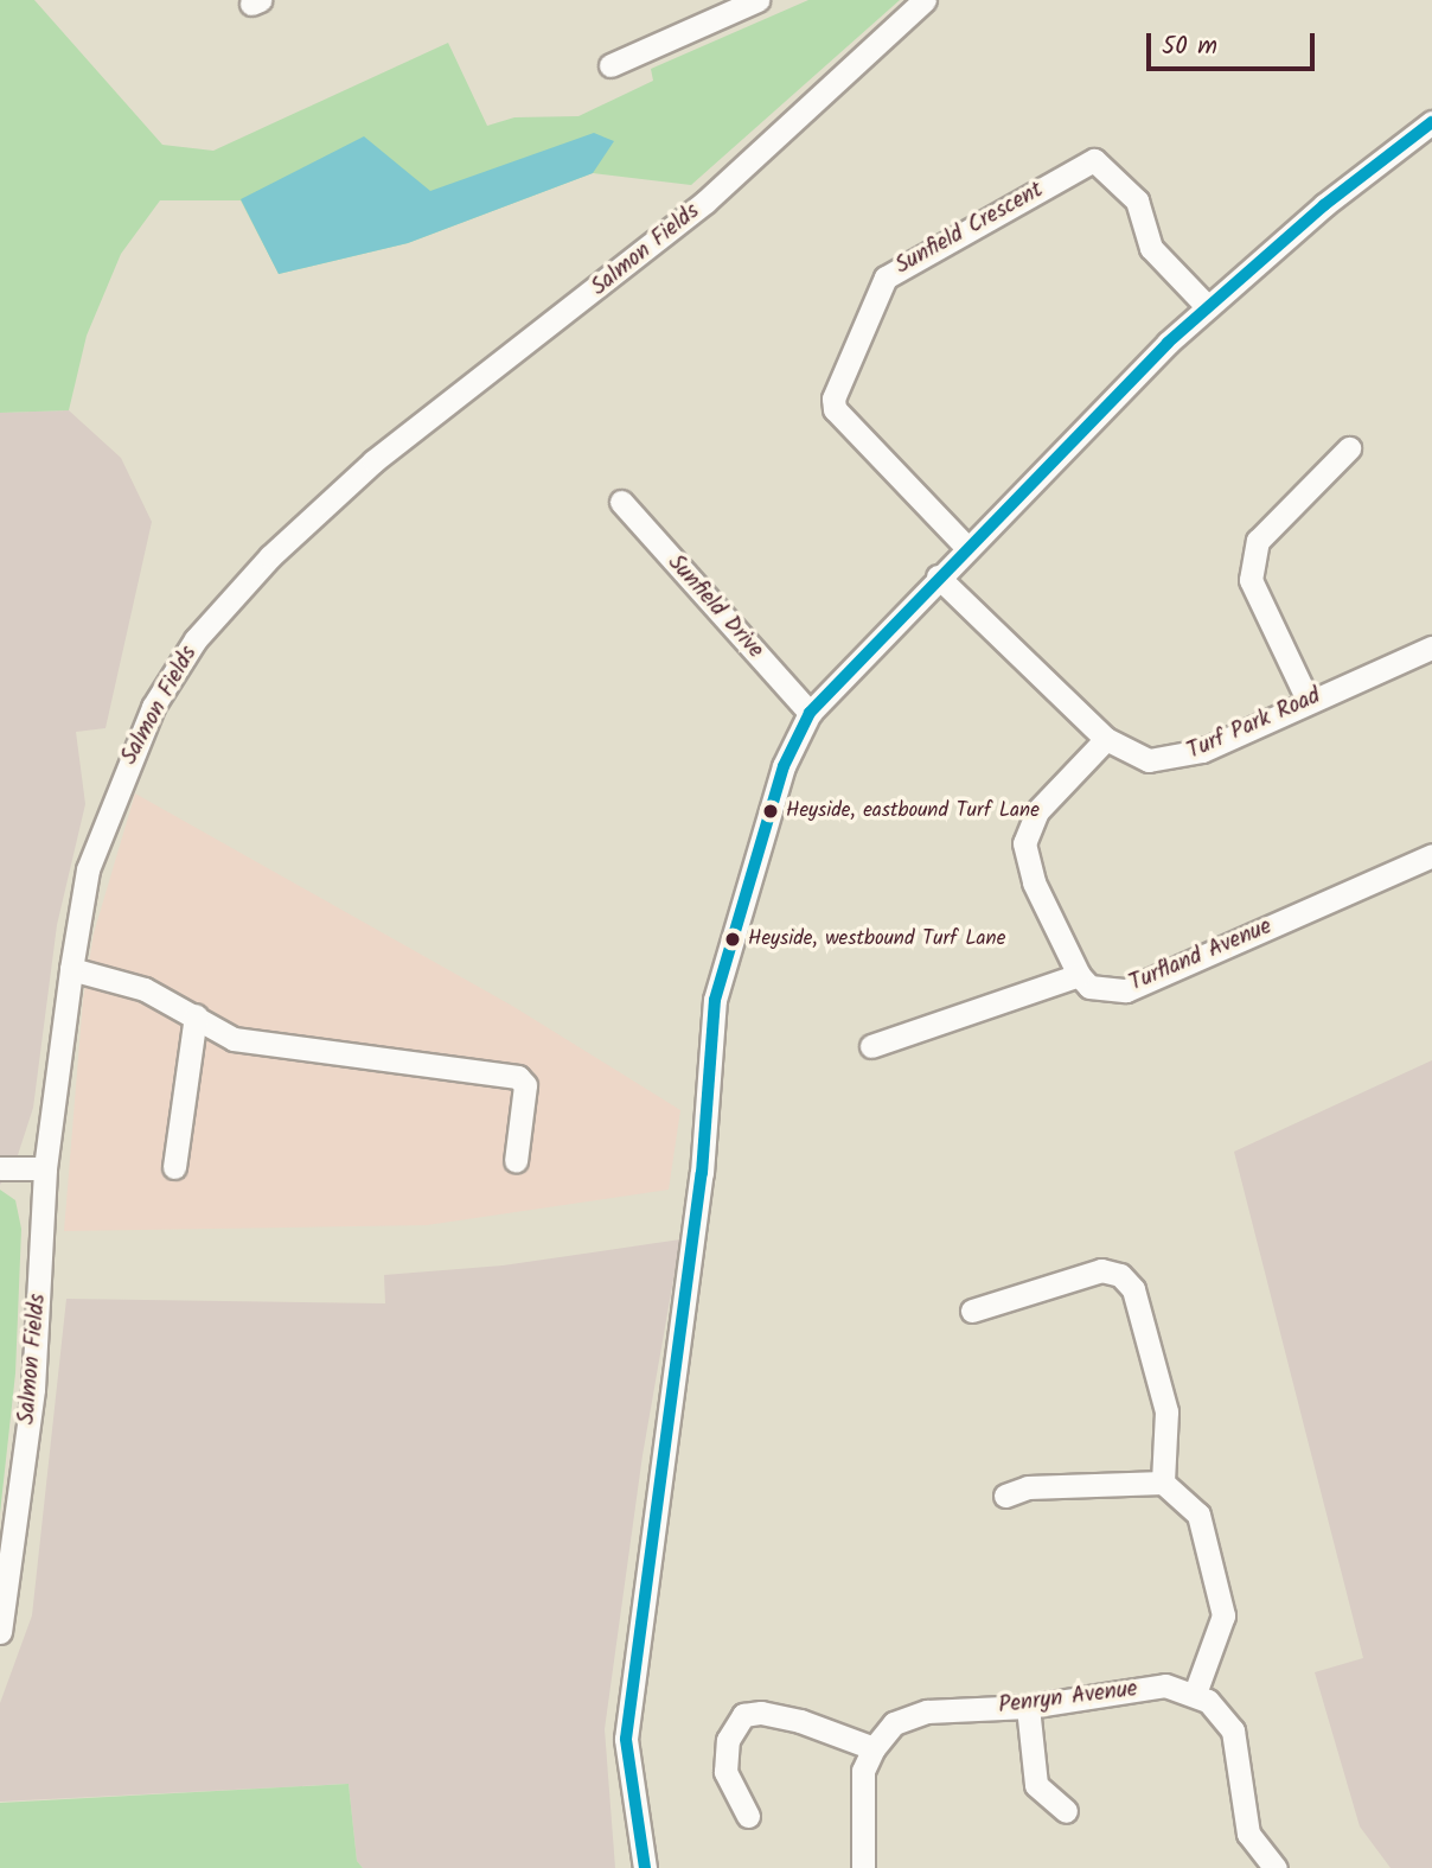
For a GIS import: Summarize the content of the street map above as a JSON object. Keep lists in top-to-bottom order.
{
  "streets": {
    "street": [
      "Sunfield Crescent",
      "Salmon Fields",
      "Sunfield Drive",
      "Turf Park Road",
      "Turfland Avenue",
      "Penryn Avenue"
    ]
  },
  "places": ["Heyside, eastbound Turf Lane", "Heyside, westbound Turf Lane"],
  "scale_bar": "50 m"
}
